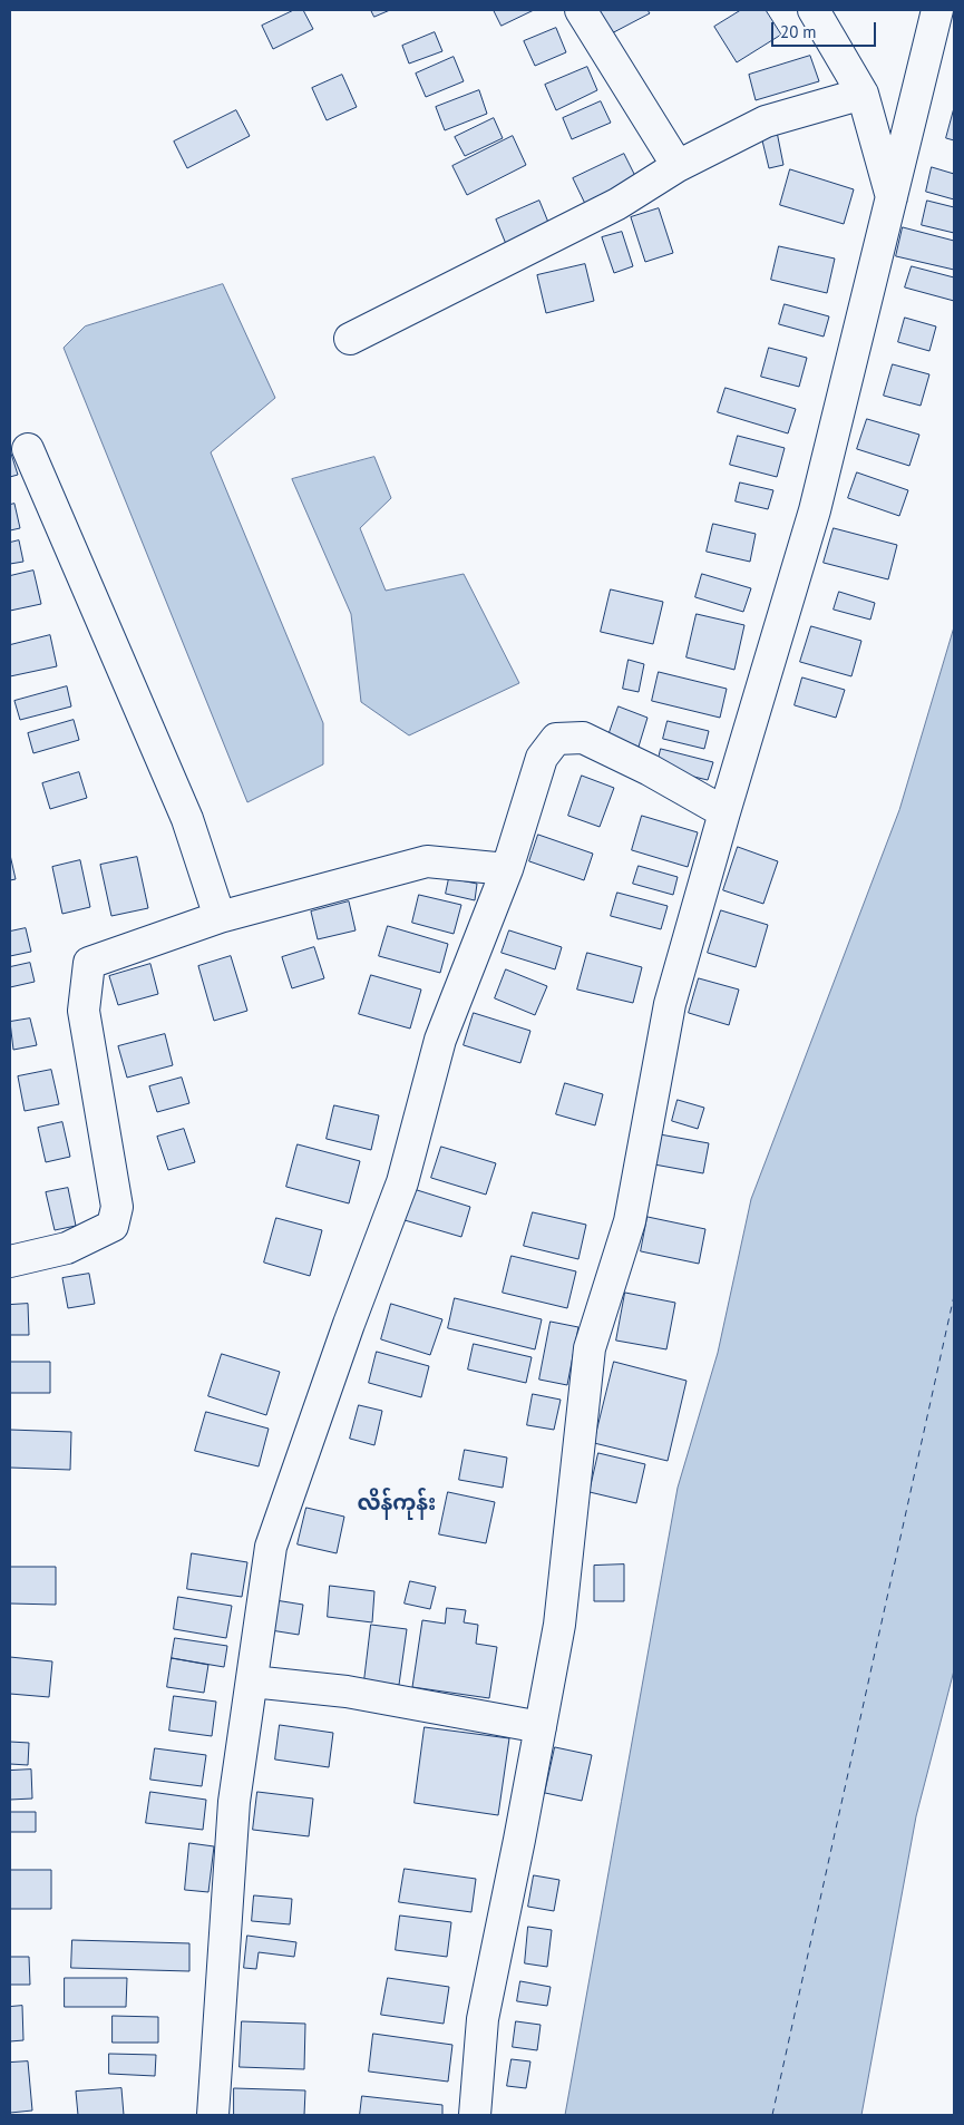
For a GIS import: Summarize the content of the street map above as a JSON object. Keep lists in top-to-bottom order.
{
  "districts": ["လိန်ကုန်း"],
  "scale_bar": "20 m"
}
